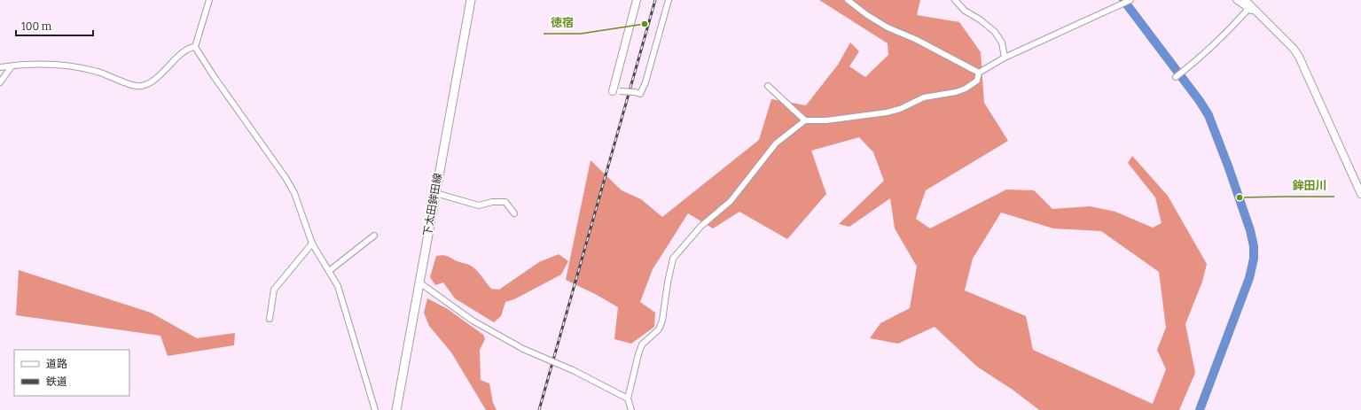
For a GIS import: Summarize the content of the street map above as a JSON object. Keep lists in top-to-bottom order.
{
  "streets": {
    "main road": ["下太田鉾田線"]
  },
  "places": ["徳宿", "鉾田川"],
  "legend": ["道路", "鉄道"],
  "scale_bar": "100 m"
}
